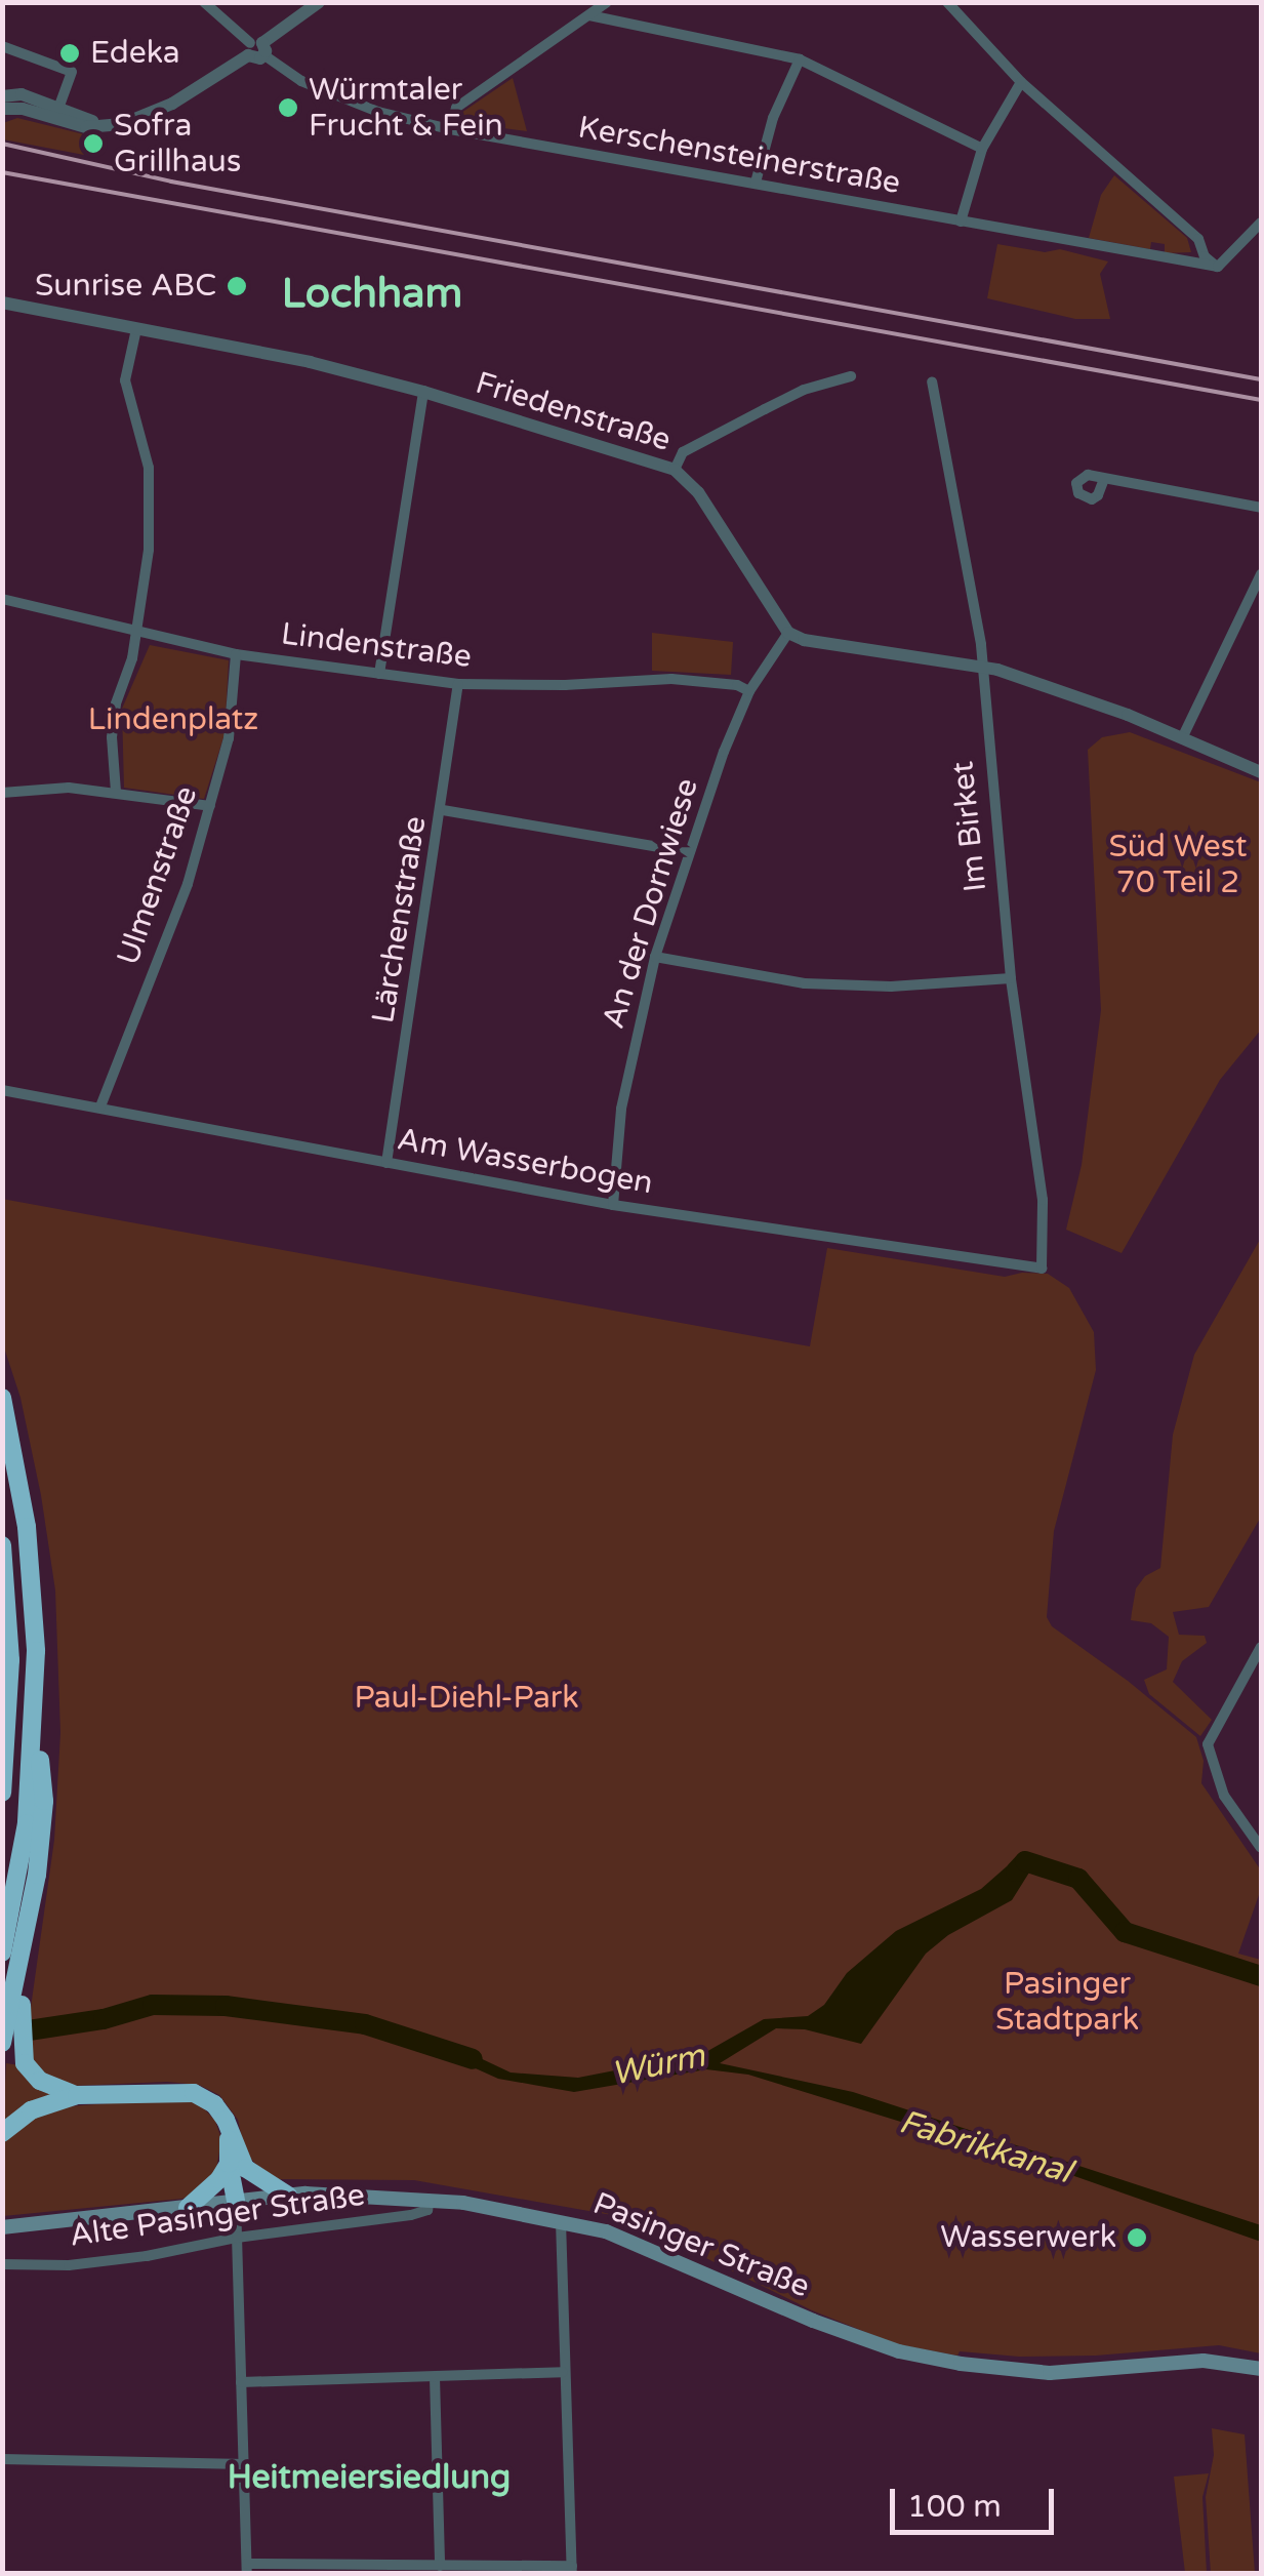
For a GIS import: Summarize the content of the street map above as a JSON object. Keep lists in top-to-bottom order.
{
  "streets": {
    "main road": ["Pasinger Straße"],
    "street": [
      "Kerschensteinerstraße",
      "Friedenstraße",
      "Lindenstraße",
      "Im Birket",
      "Ulmenstraße",
      "An der Dornwiese",
      "Lärchenstraße",
      "Am Wasserbogen",
      "Alte Pasinger Straße"
    ]
  },
  "crossings": [
    ["Friedenstraße", "An der Dornwiese"],
    ["Lindenstraße", "Ulmenstraße"],
    ["Lindenstraße", "An der Dornwiese"],
    ["Lindenstraße", "Lärchenstraße"],
    ["Im Birket", "Am Wasserbogen"],
    ["Ulmenstraße", "Am Wasserbogen"],
    ["An der Dornwiese", "Am Wasserbogen"],
    ["Lärchenstraße", "Am Wasserbogen"],
    ["Alte Pasinger Straße", "Pasinger Straße"]
  ],
  "districts": ["Lochham", "Heitmeiersiedlung"],
  "water": ["Würm", "Fabrikkanal"],
  "parks": [
    "Lindenplatz",
    "Süd West 70 Teil 2",
    "Paul-Diehl-Park",
    "Pasinger Stadtpark"
  ],
  "places": [
    "Edeka",
    "Würmtaler Frucht & Fein",
    "Sofra Grillhaus",
    "Sunrise ABC",
    "Wasserwerk"
  ],
  "scale_bar": "100 m"
}
